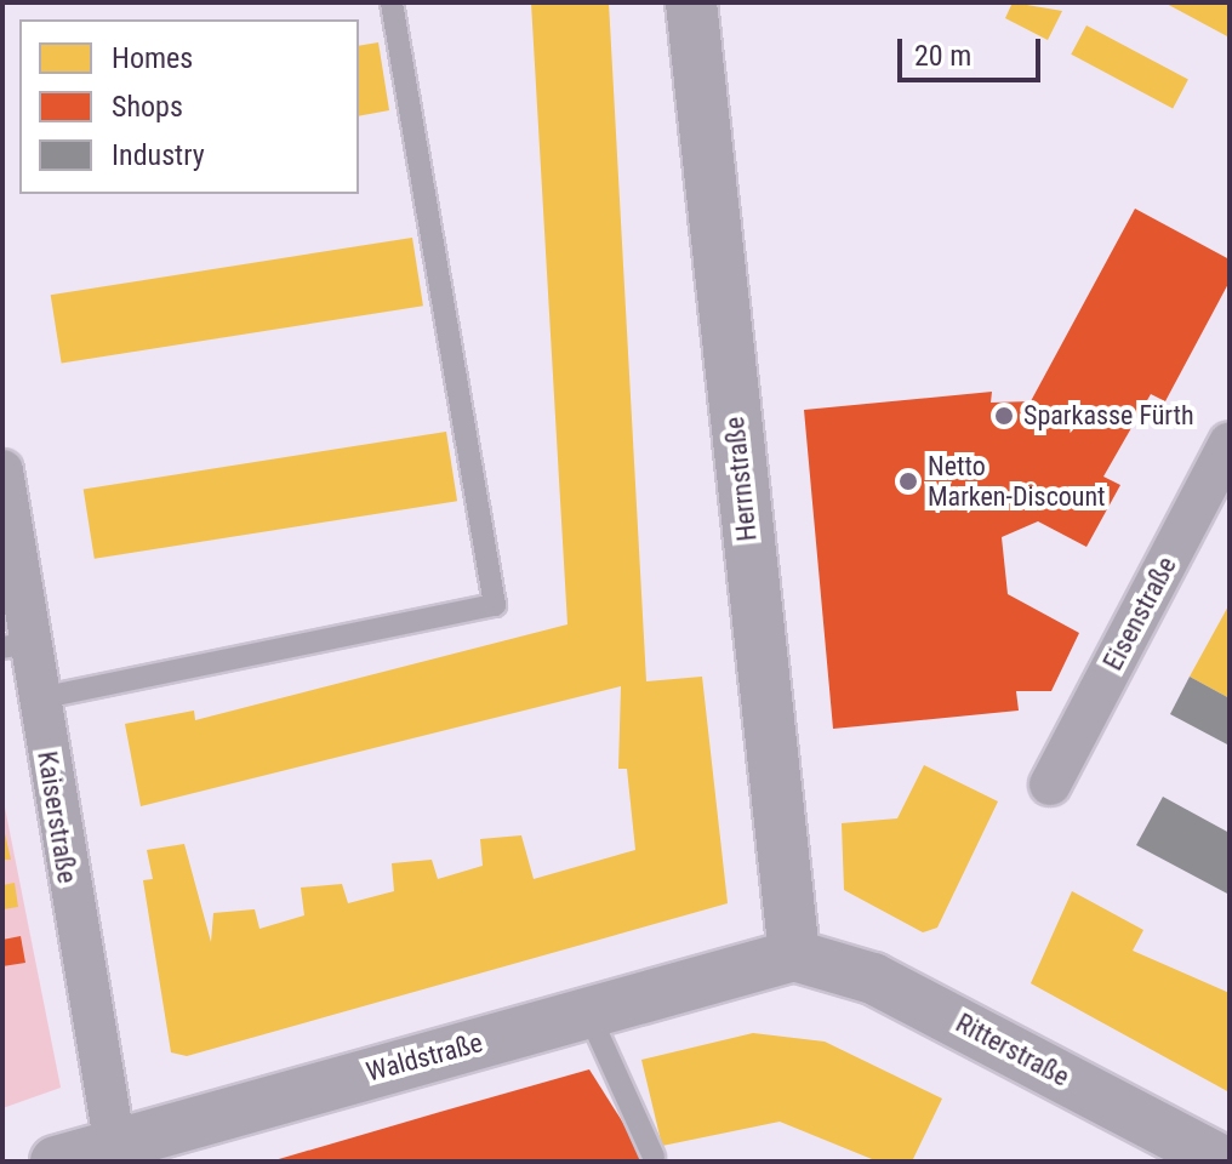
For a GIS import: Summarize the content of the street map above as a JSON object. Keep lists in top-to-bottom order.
{
  "streets": {
    "street": [
      "Herrnstraße",
      "Eisenstraße",
      "Kaiserstraße",
      "Ritterstraße",
      "Waldstraße"
    ]
  },
  "crossings": [
    ["Herrnstraße", "Ritterstraße"],
    ["Herrnstraße", "Waldstraße"],
    ["Kaiserstraße", "Waldstraße"],
    ["Ritterstraße", "Waldstraße"]
  ],
  "places": ["Sparkasse Fürth", "Netto Marken-Discount"],
  "legend": ["Homes", "Shops", "Industry"],
  "scale_bar": "20 m"
}
